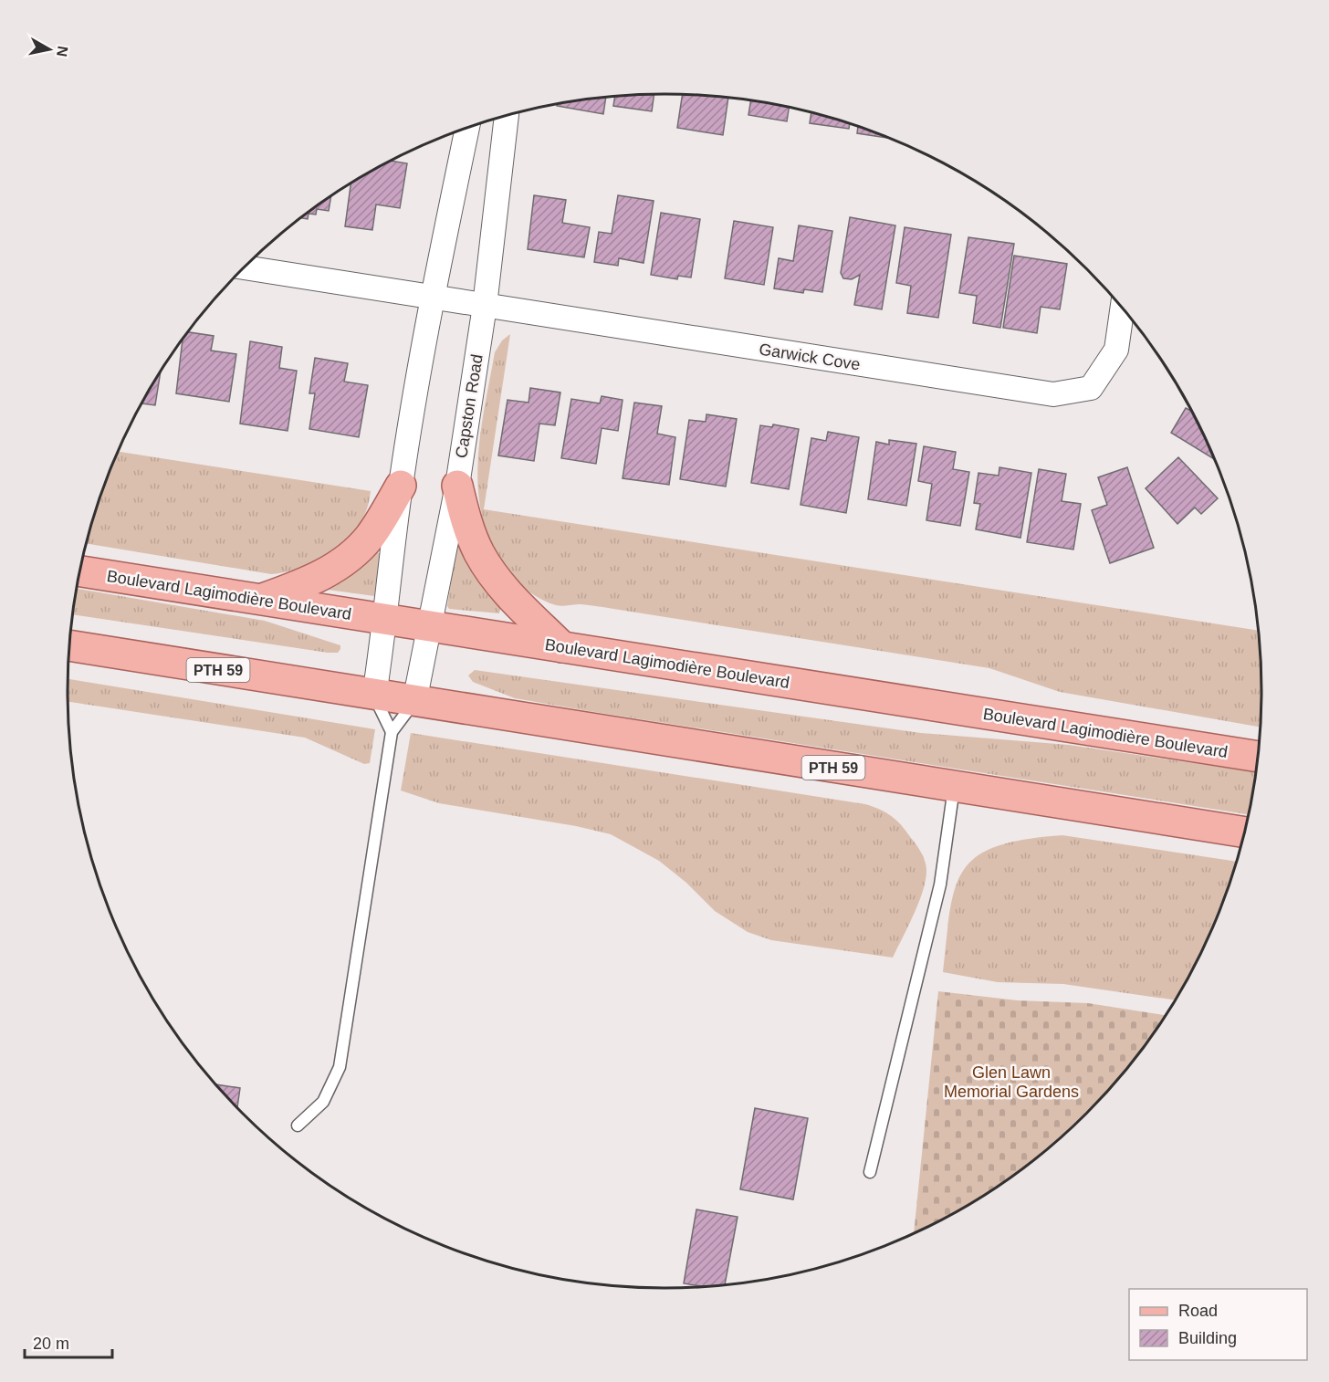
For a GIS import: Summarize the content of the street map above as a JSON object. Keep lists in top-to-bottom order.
{
  "streets": {
    "main road": ["Boulevard Lagimodière Boulevard", "PTH 59"],
    "street": ["Garwick Cove", "Capston Road"]
  },
  "crossings": [
    ["Garwick Cove", "Capston Road"],
    ["Capston Road", "Boulevard Lagimodière Boulevard"],
    ["Capston Road", "PTH 59"]
  ],
  "parks": ["Glen Lawn Memorial Gardens"],
  "legend": ["Road", "Building"],
  "scale_bar": "20 m",
  "north": "right"
}
